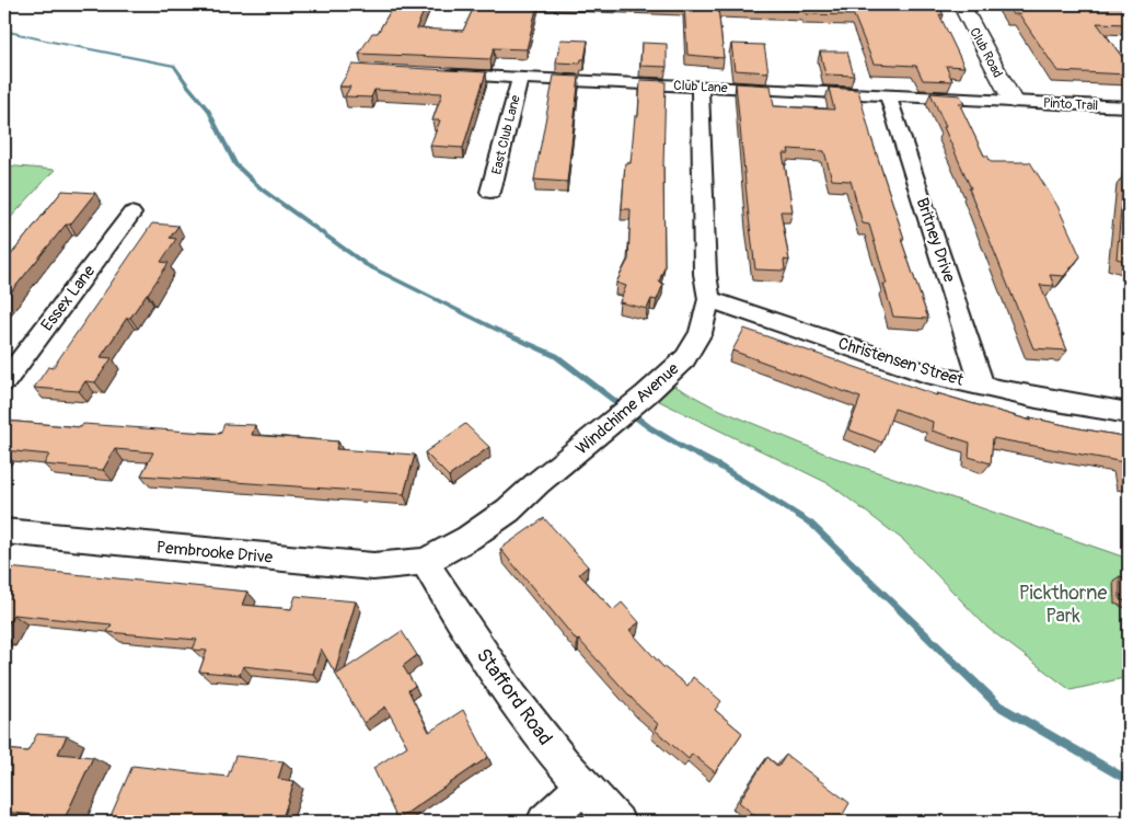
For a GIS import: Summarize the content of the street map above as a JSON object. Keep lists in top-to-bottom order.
{
  "streets": {
    "street": [
      "Club Road",
      "Club Lane",
      "Pinto Trail",
      "East Club Lane",
      "Britney Drive",
      "Essex Lane",
      "Christensen Street",
      "Windchime Avenue",
      "Pembrooke Drive",
      "Stafford Road"
    ]
  },
  "crossings": [
    ["Club Road", "Club Lane"],
    ["Club Road", "Pinto Trail"],
    ["Club Lane", "Pinto Trail"],
    ["Club Lane", "East Club Lane"],
    ["Club Lane", "Britney Drive"],
    ["Club Lane", "Windchime Avenue"],
    ["Britney Drive", "Christensen Street"],
    ["Christensen Street", "Windchime Avenue"],
    ["Windchime Avenue", "Pembrooke Drive"],
    ["Windchime Avenue", "Stafford Road"],
    ["Pembrooke Drive", "Stafford Road"]
  ],
  "parks": ["Pickthorne Park"]
}
